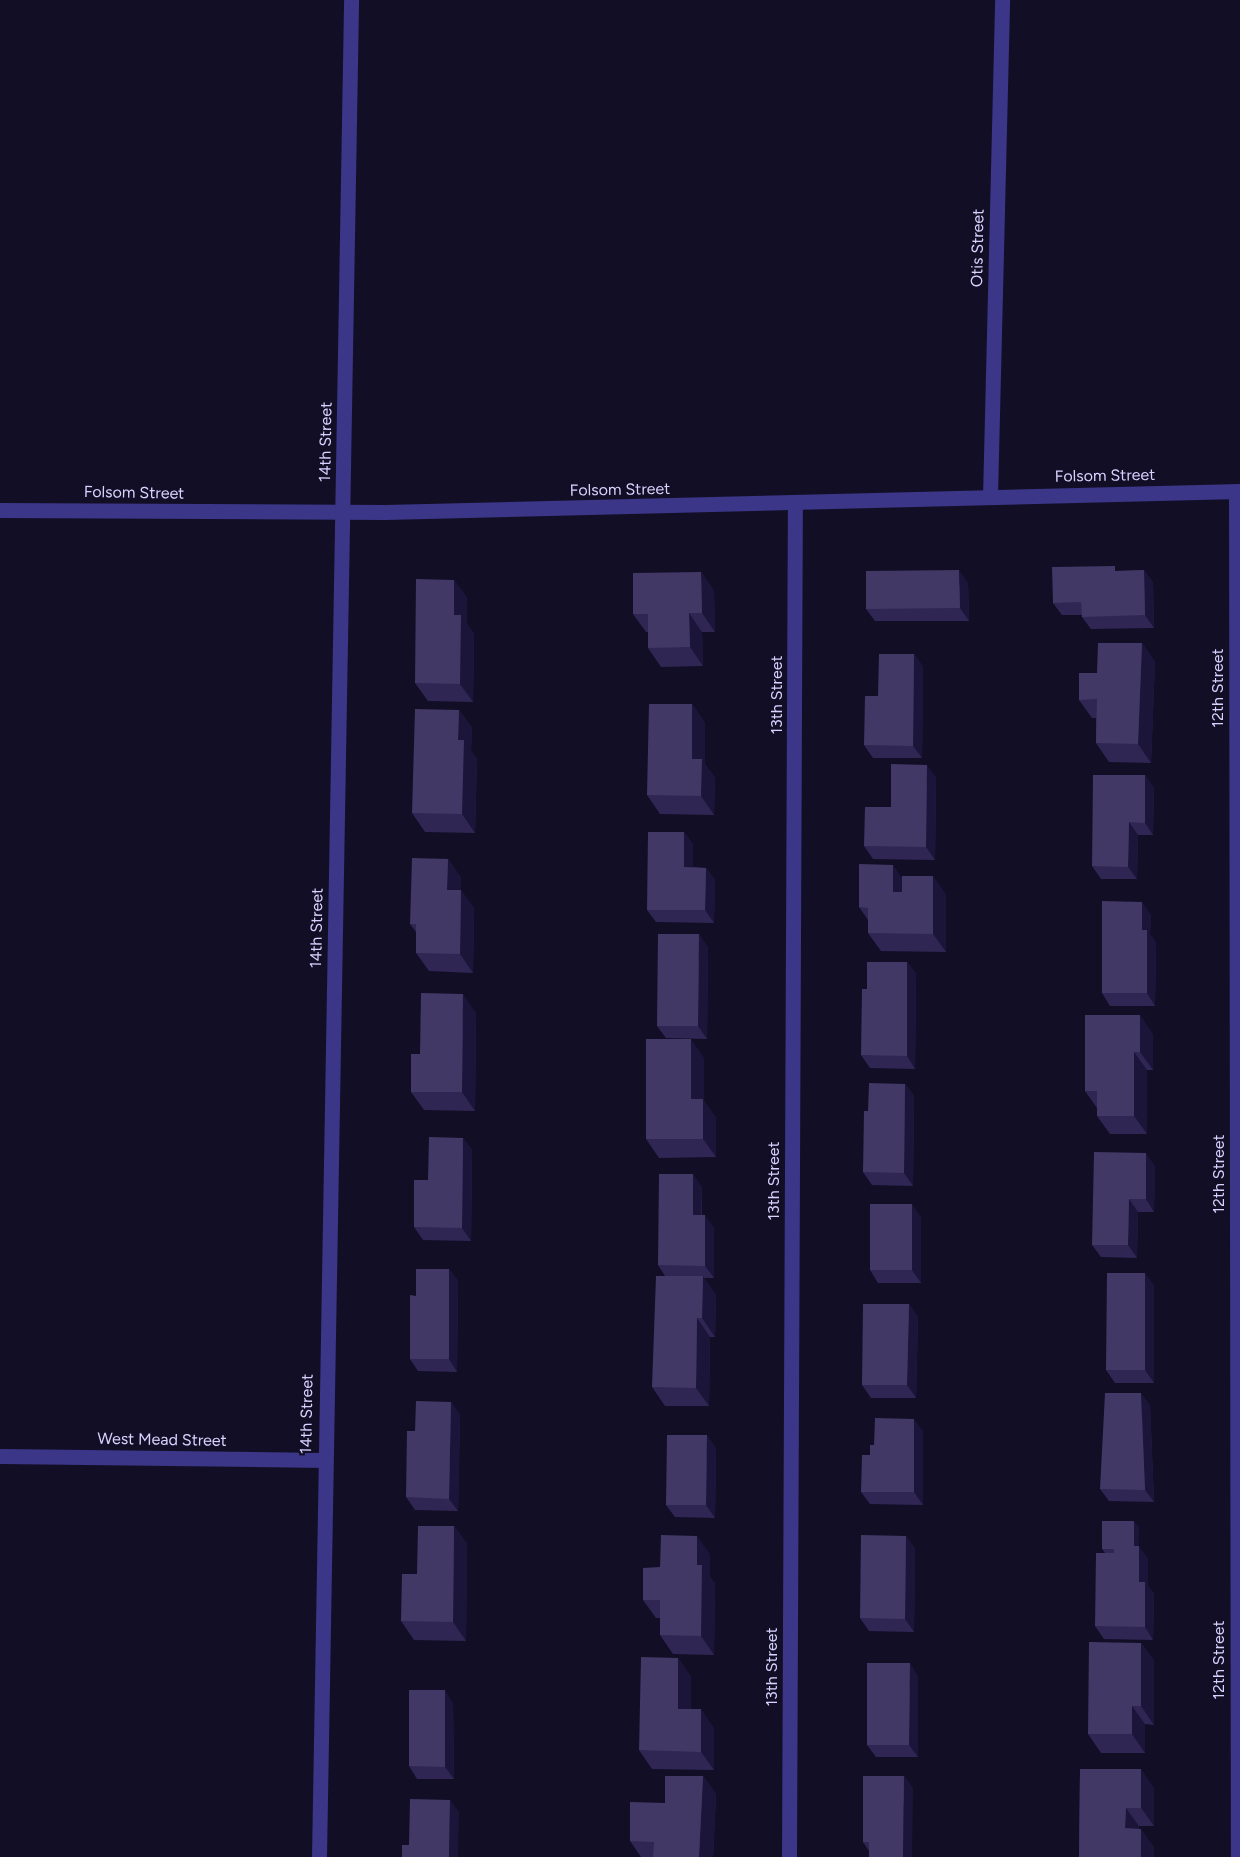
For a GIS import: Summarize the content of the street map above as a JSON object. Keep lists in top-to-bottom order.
{
  "streets": {
    "street": [
      "Otis Street",
      "14th Street",
      "Folsom Street",
      "12th Street",
      "13th Street",
      "West Mead Street"
    ]
  },
  "crossings": [
    ["Otis Street", "Folsom Street"],
    ["14th Street", "Folsom Street"],
    ["14th Street", "West Mead Street"],
    ["Folsom Street", "12th Street"],
    ["Folsom Street", "13th Street"]
  ]
}
